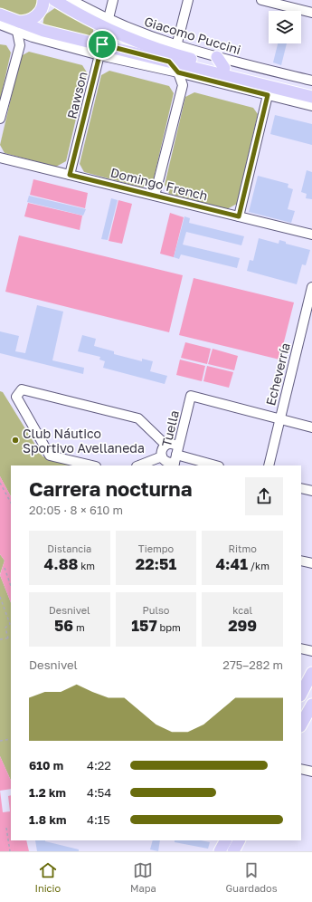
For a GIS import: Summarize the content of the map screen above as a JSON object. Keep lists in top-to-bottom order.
{
  "streets": {
    "street": [
      "Giacomo Puccini",
      "Rawson",
      "Domingo French",
      "Echeverría",
      "Tuella"
    ]
  },
  "crossings": [
    ["Giacomo Puccini", "Rawson"],
    ["Rawson", "Domingo French"],
    ["Echeverría", "Tuella"]
  ],
  "places": ["Club Náutico Sportivo Avellaneda"],
  "page": {
    "heading": ["Carrera nocturna", "20:05 · 8 × 610 m"],
    "stats": [
      ["Distancia", "4.88 km"],
      ["Tiempo", "22:51"],
      ["Ritmo", "4:41 /km"],
      ["Desnivel", "56 m"],
      ["Pulso", "157 bpm"],
      ["kcal", "299"]
    ],
    "chart": ["Desnivel", "275–282 m"],
    "list": [
      {
        "name": "610 m",
        "note": "4:22"
      },
      {
        "name": "1.2 km",
        "note": "4:54"
      },
      {
        "name": "1.8 km",
        "note": "4:15"
      }
    ],
    "tabs": ["Inicio", "Mapa", "Guardados"]
  }
}
